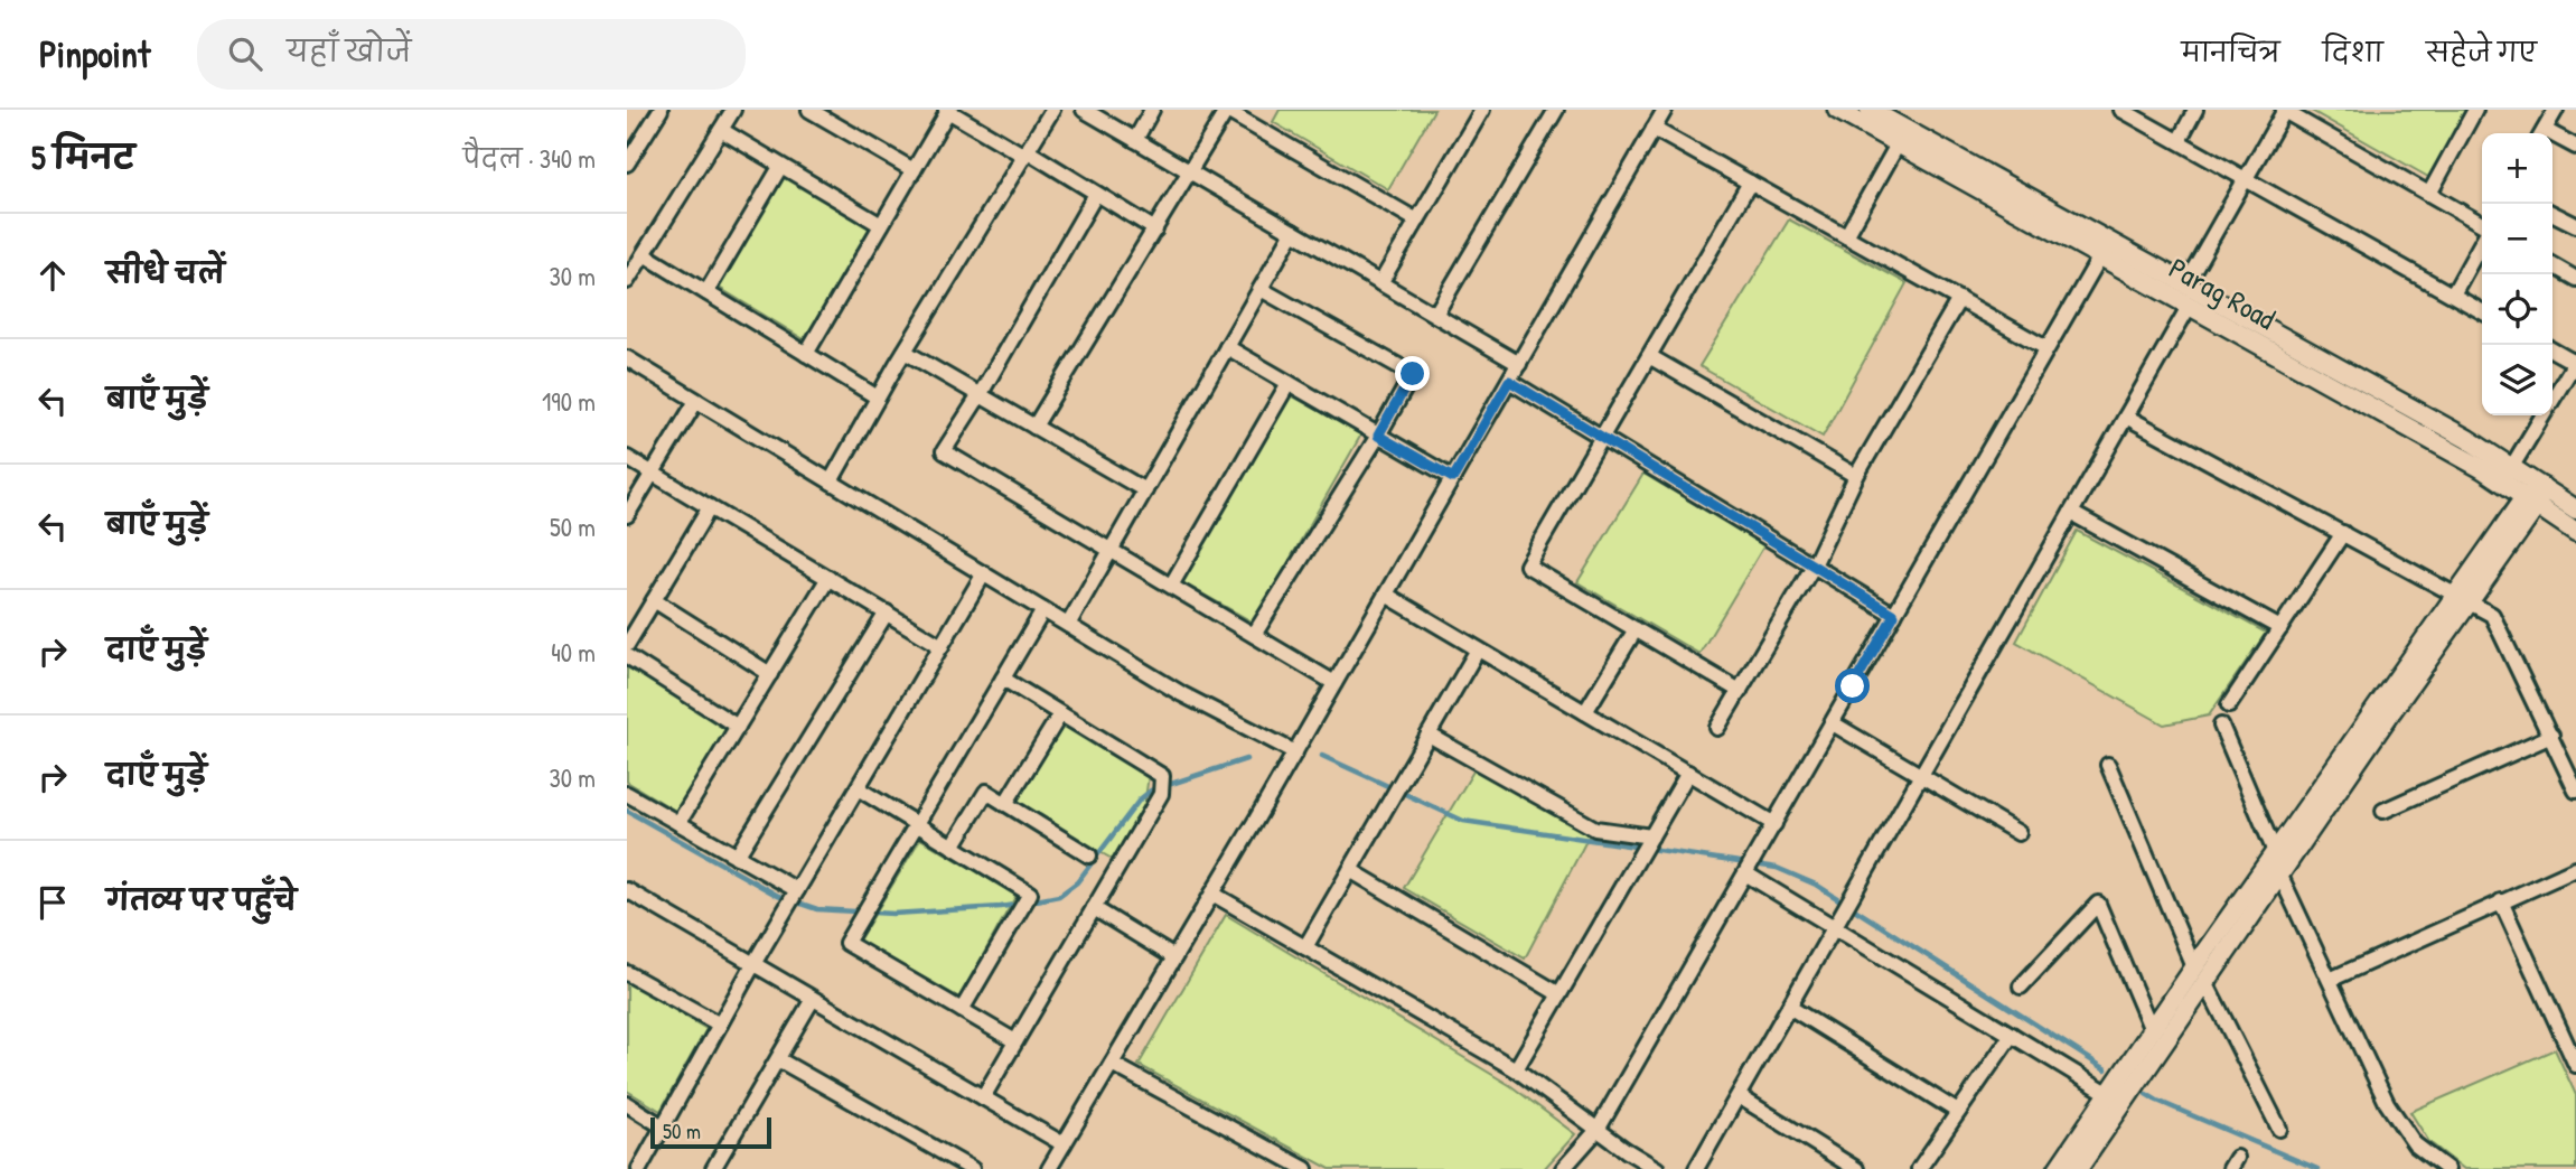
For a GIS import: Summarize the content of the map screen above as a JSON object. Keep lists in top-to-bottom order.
{
  "streets": {
    "street": ["Parag Road"]
  },
  "scale_bar": "50 m",
  "page": {
    "header": "Pinpoint",
    "search": "यहाँ खोजें",
    "nav": ["मानचित्र", "दिशा", "सहेजे गए"],
    "heading": ["5 मिनट", "पैदल · 340 m"],
    "map_buttons": ["+", "−"],
    "list": [
      ["सीधे चलें", "30 m"],
      ["बाएँ मुड़ें", "190 m"],
      ["बाएँ मुड़ें", "50 m"],
      ["दाएँ मुड़ें", "40 m"],
      ["दाएँ मुड़ें", "30 m"],
      "गंतव्य पर पहुँचे"
    ],
    "scale": "50 m"
  }
}
